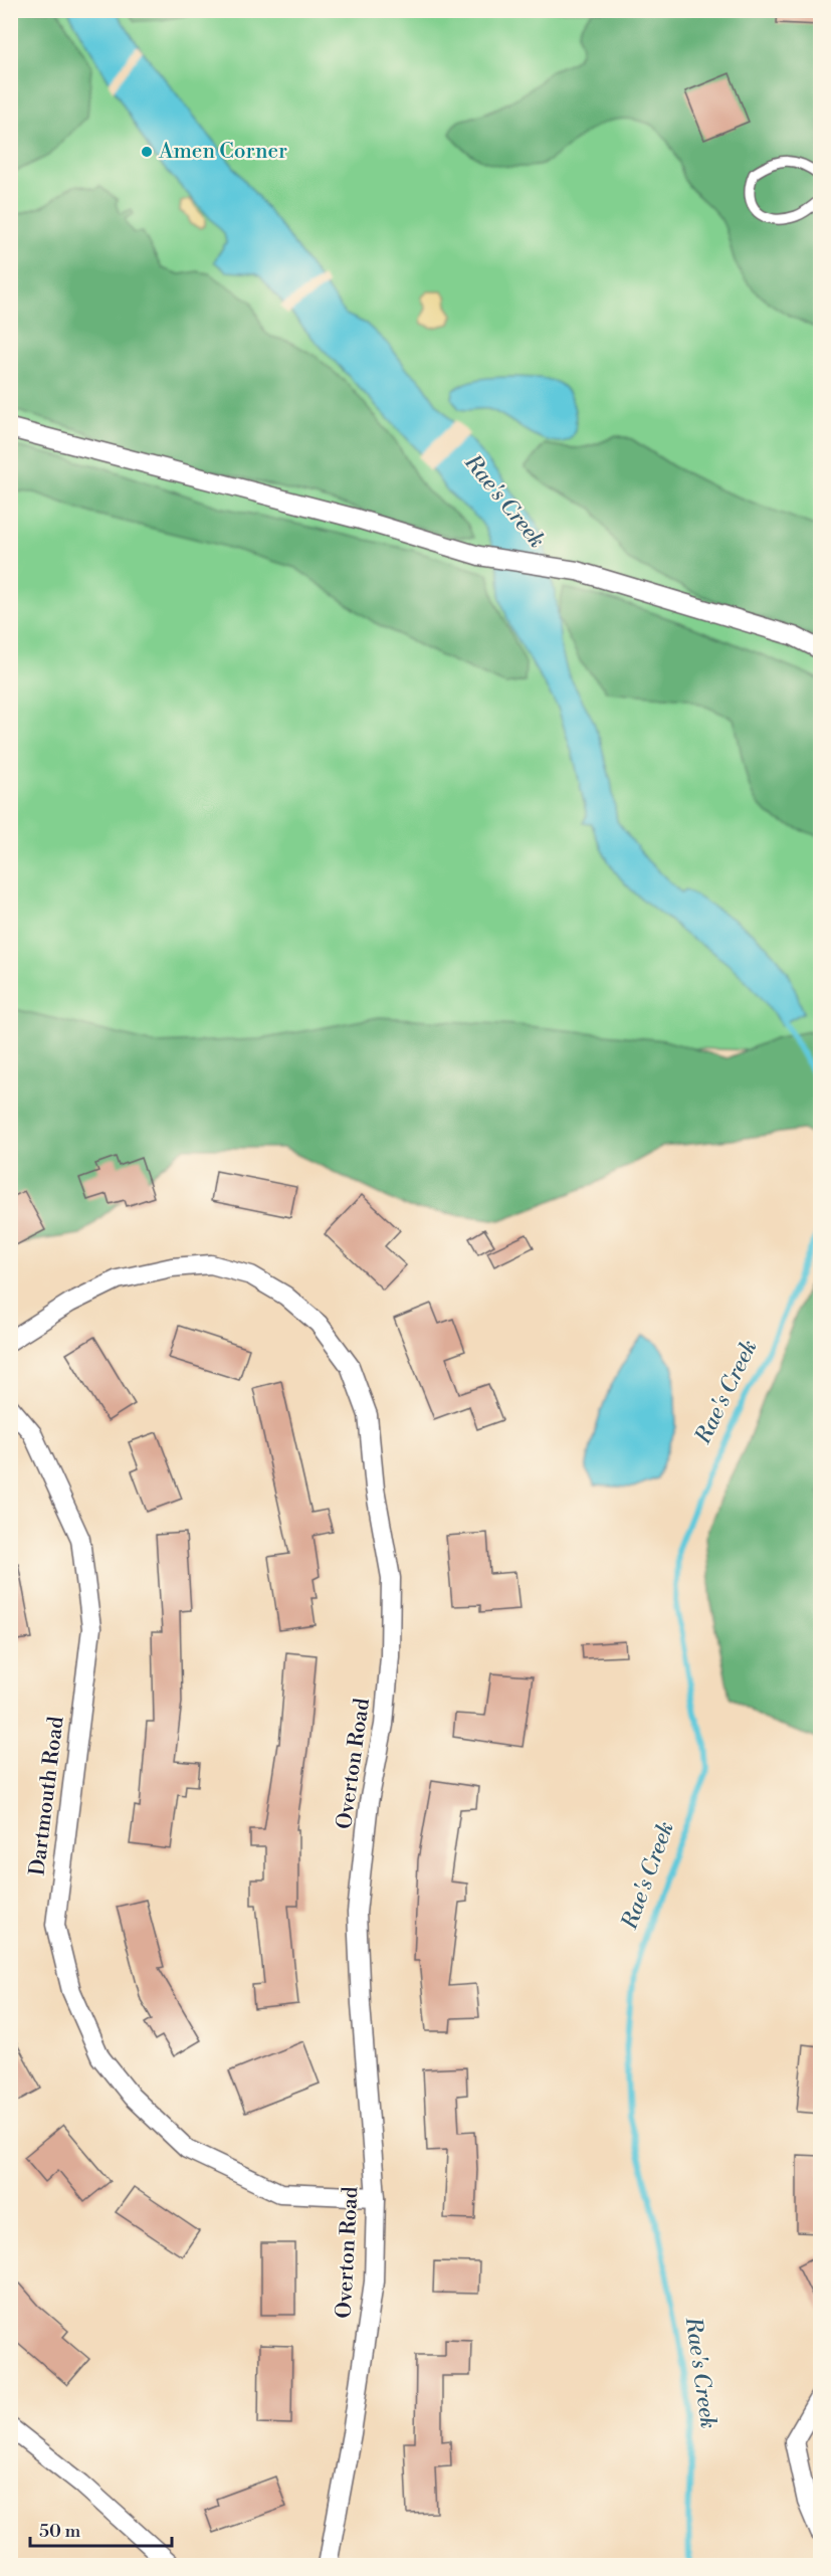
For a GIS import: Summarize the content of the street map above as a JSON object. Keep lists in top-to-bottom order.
{
  "streets": {
    "street": ["Overton Road", "Dartmouth Road"]
  },
  "crossings": [
    ["Overton Road", "Dartmouth Road"]
  ],
  "water": ["Rae's Creek"],
  "places": ["Amen Corner"],
  "scale_bar": "50 m"
}
